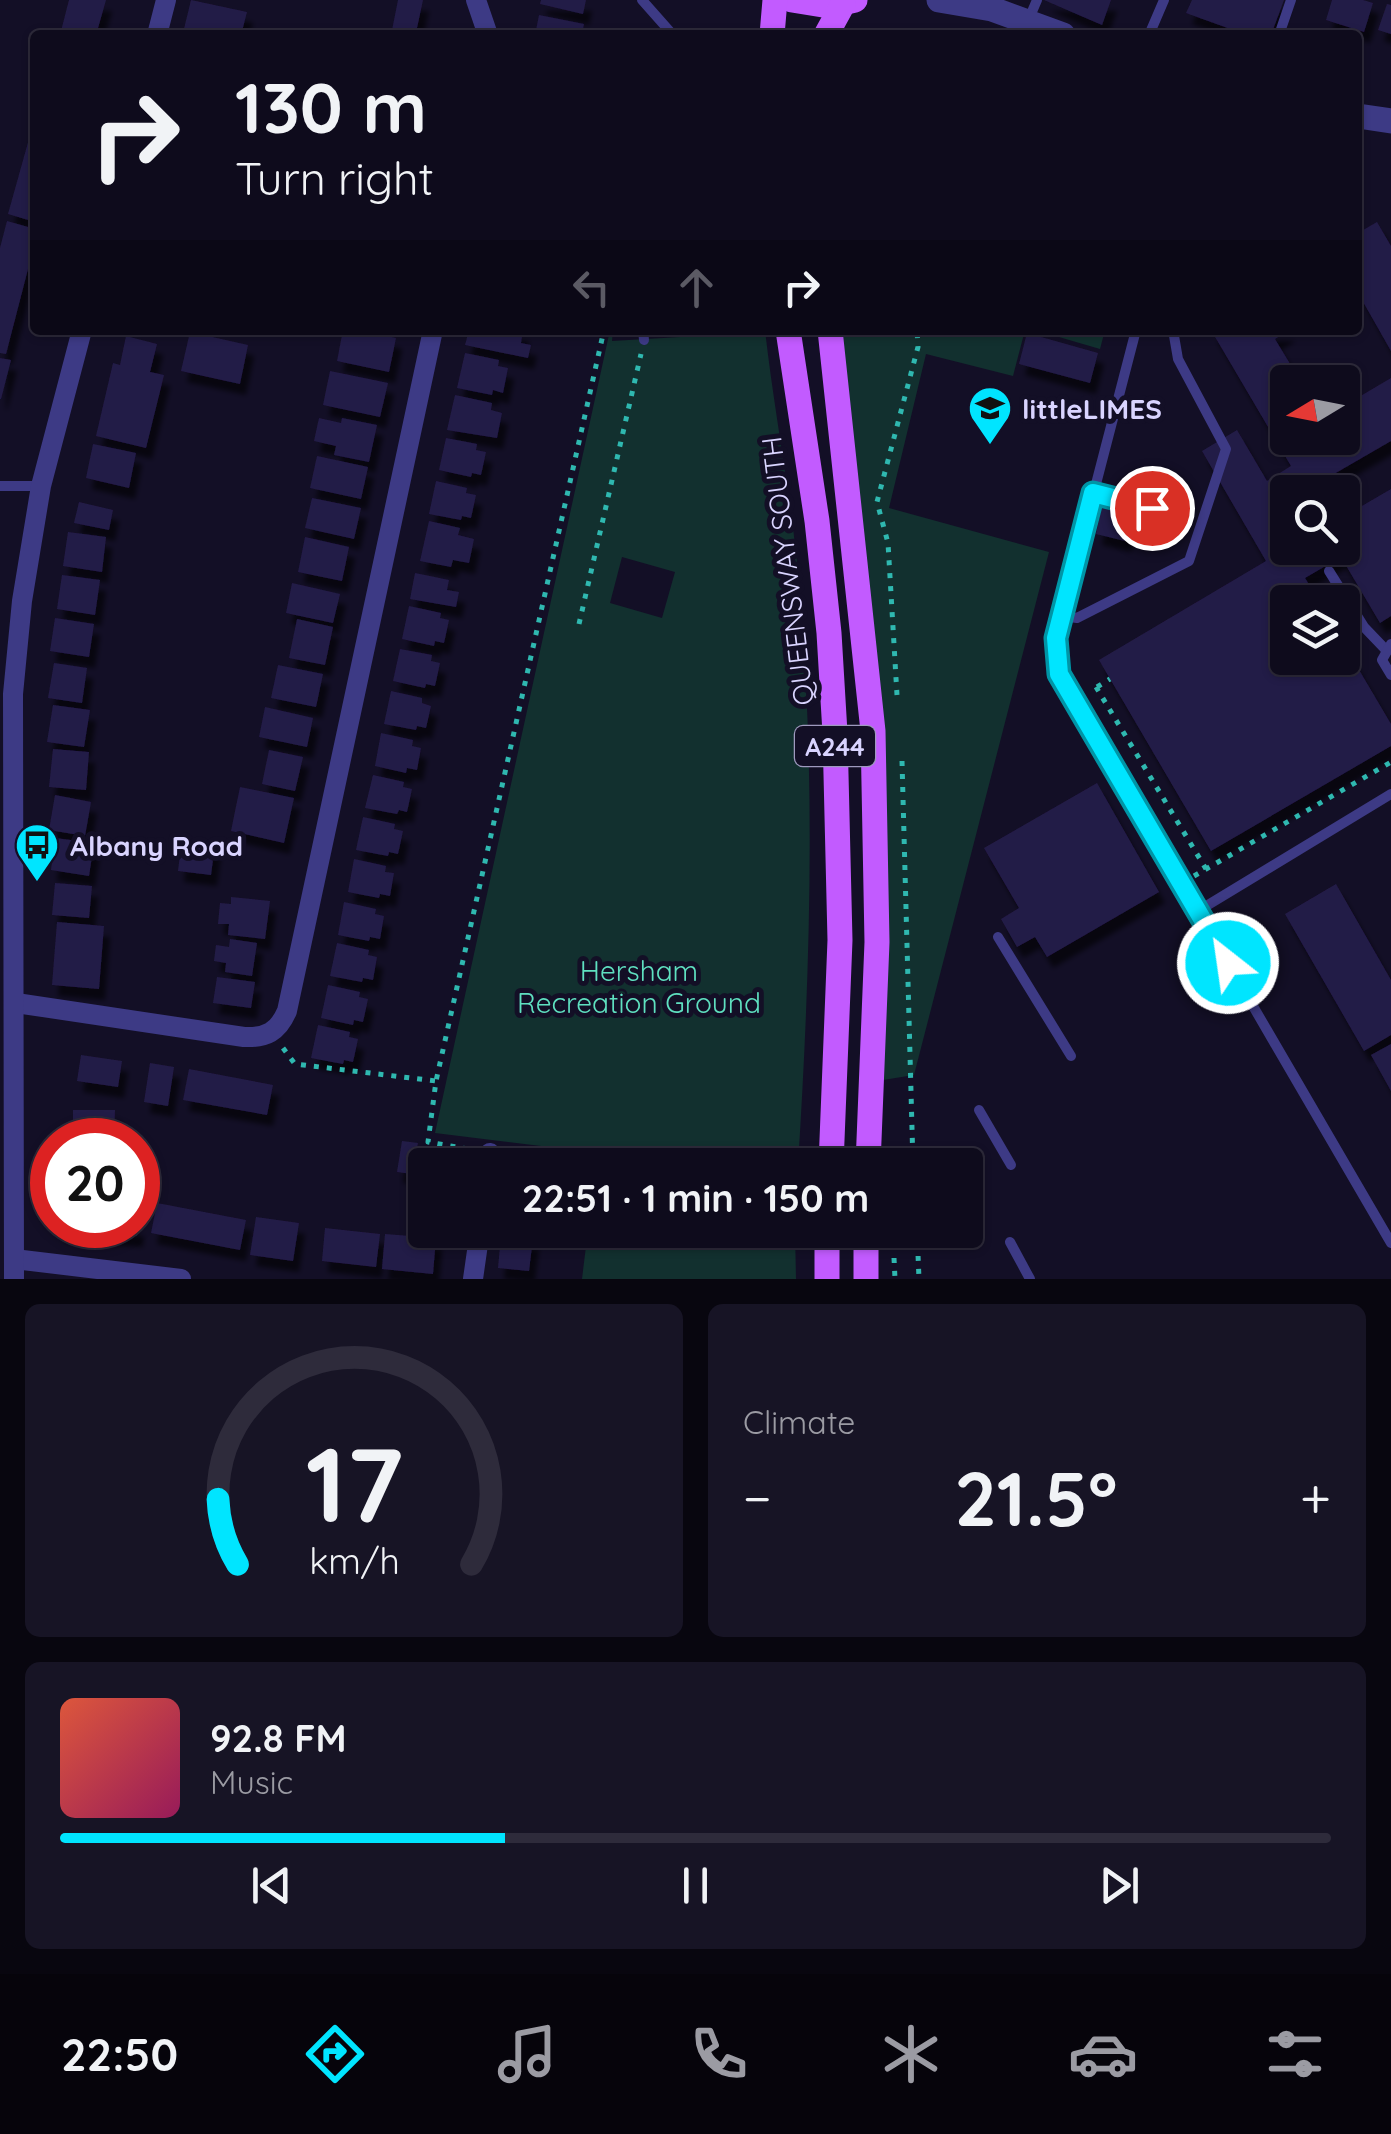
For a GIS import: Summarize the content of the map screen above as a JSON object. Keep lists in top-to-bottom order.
{
  "streets": {
    "main road": ["QUEENSWAY SOUTH", "A244"]
  },
  "parks": ["Hersham Recreation Ground"],
  "places": {
    "school or university": ["littleLIMES"],
    "bus stop": ["Albany Road"]
  },
  "north": "left",
  "page": {
    "turn": ["130 m", "Turn right"],
    "limit": "20",
    "trip": "22:51 · 1 min · 150 m",
    "tile": "Climate",
    "heat": ["−", "21.5°", "+"],
    "song": ["92.8 FM", "Music"],
    "tabs": "22:50",
    "gauge": ["17", "km/h"]
  }
}
